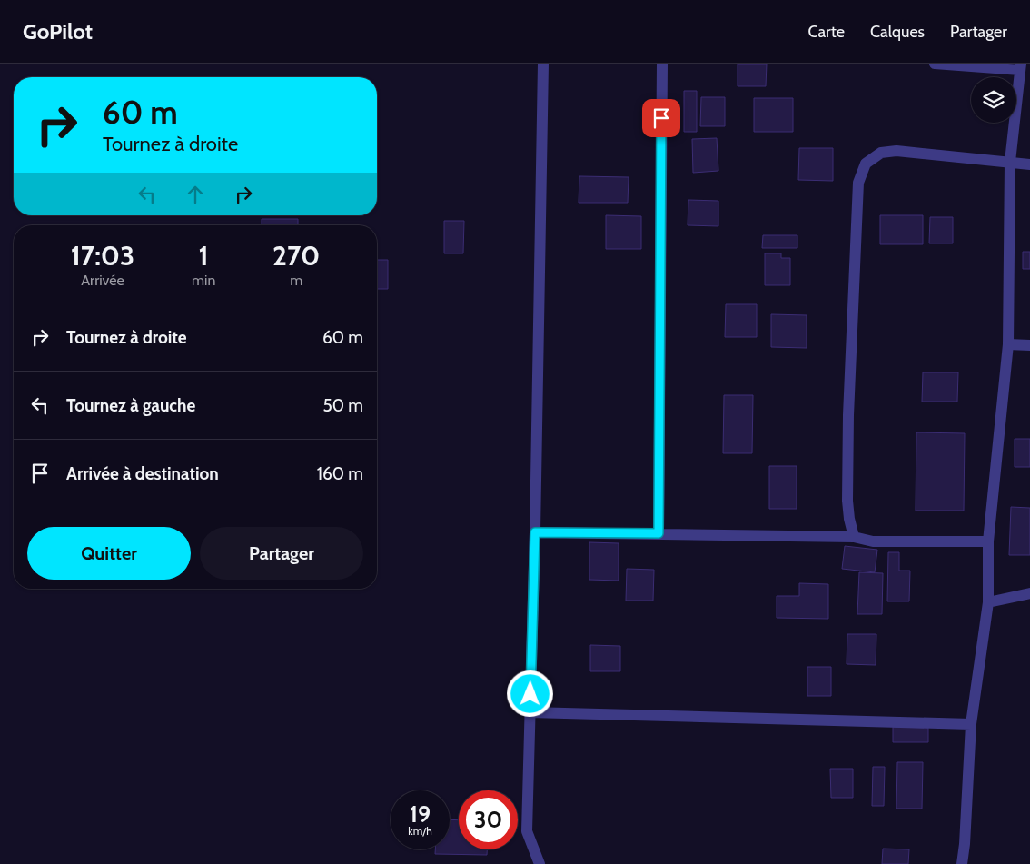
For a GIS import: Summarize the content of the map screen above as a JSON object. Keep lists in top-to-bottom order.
{
  "page": {
    "header": "GoPilot",
    "nav": ["Carte", "Calques", "Partager"],
    "turn": ["60 m", "Tournez à droite"],
    "eta": [
      "17:03",
      "Arrivée",
      "1",
      "min",
      "270",
      "m"
    ],
    "list": [
      {
        "name": "Tournez à droite",
        "value": "60 m"
      },
      {
        "name": "Tournez à gauche",
        "value": "50 m"
      },
      {
        "name": "Arrivée à destination",
        "value": "160 m"
      }
    ],
    "buttons": ["Quitter", "Partager"],
    "speed": "19 km/h",
    "limit": "30"
  }
}
